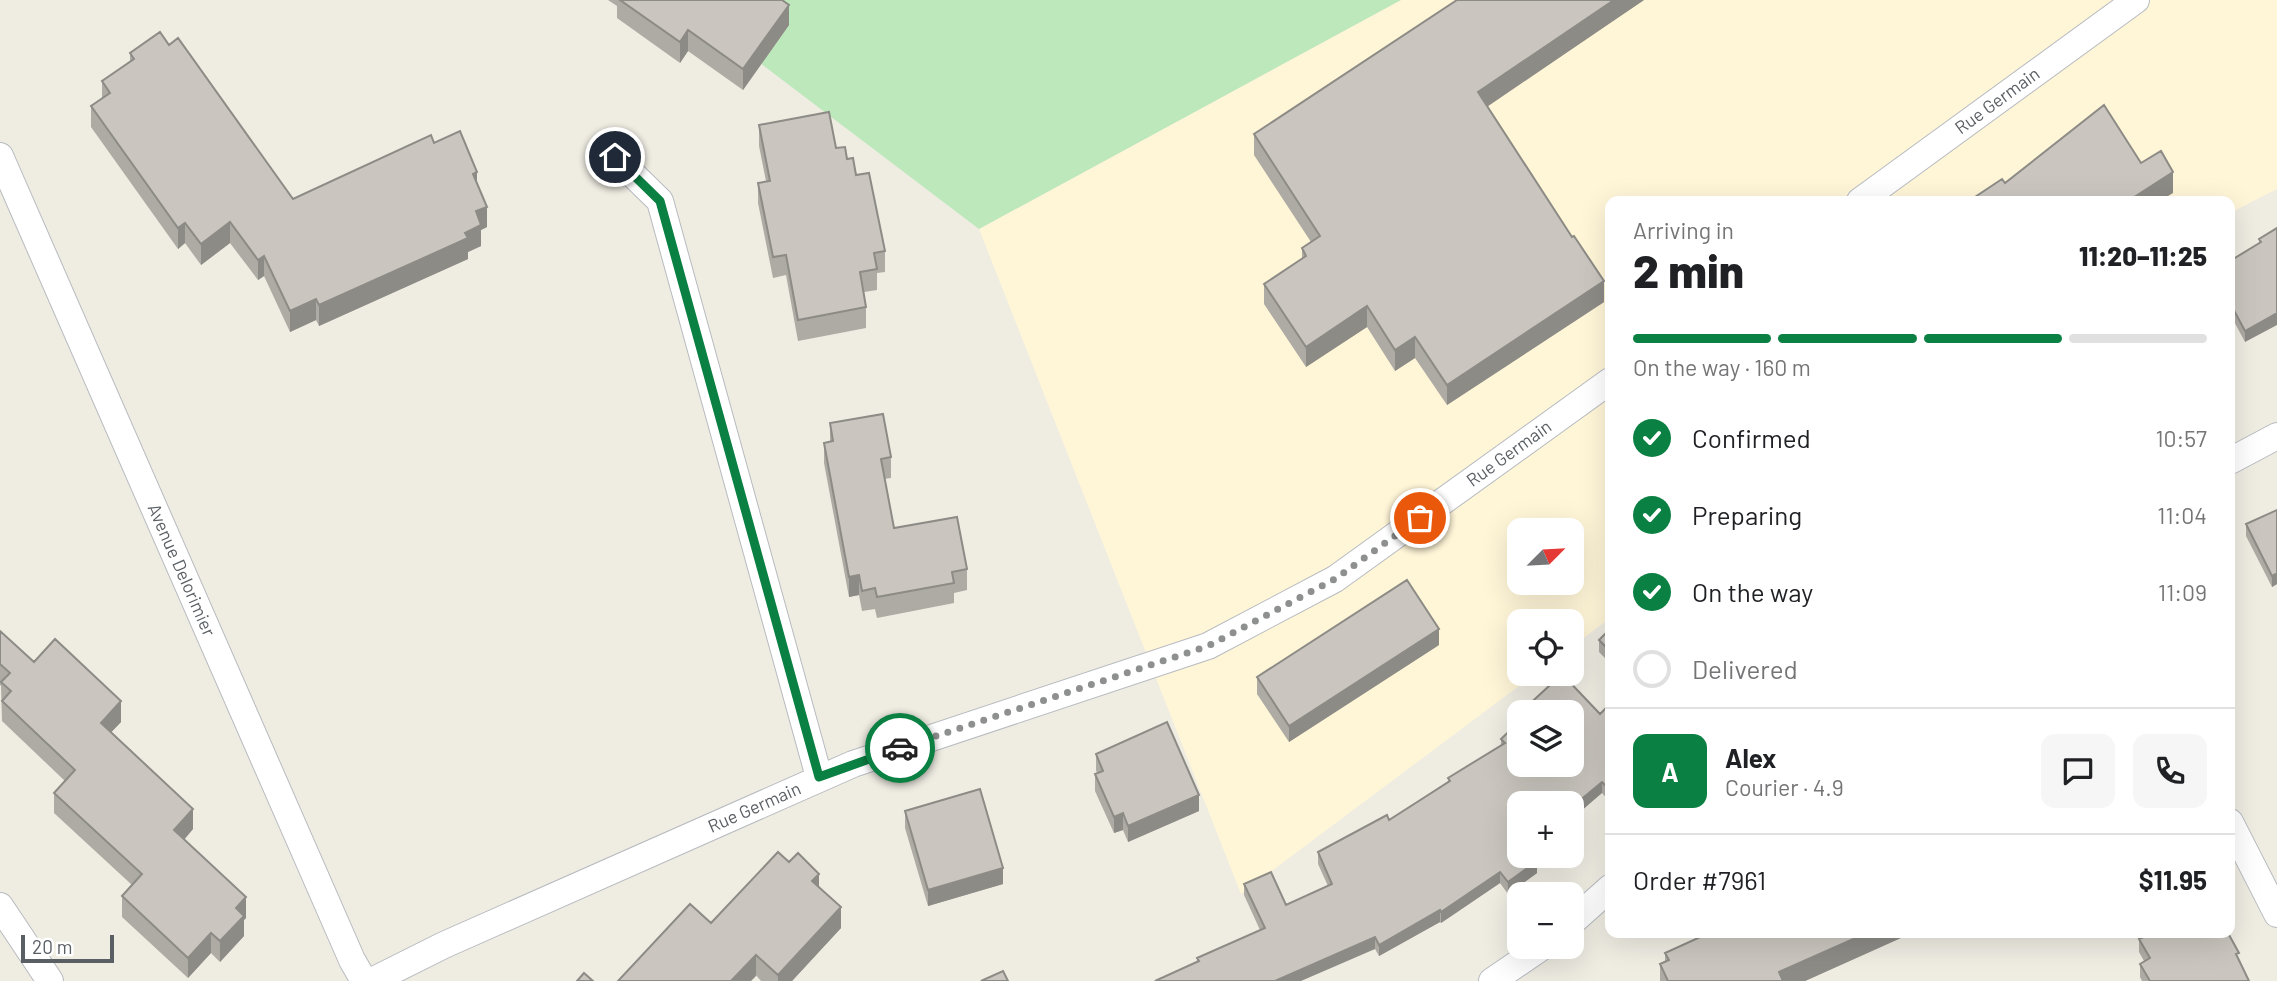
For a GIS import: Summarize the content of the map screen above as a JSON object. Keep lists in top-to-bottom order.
{
  "streets": {
    "street": ["Rue Germain", "Avenue Delorimier"]
  },
  "scale_bar": "20 m",
  "north": "top right",
  "page": {
    "heading": ["2 min", "Arriving in", "11:20–11:25"],
    "panel": [
      "Alex",
      "Courier · 4.9",
      "Order #7961",
      "$11.95"
    ],
    "bar": "On the way · 160 m",
    "list": [
      ["Confirmed", "10:57"],
      ["Preparing", "11:04"],
      ["On the way", "11:09"],
      "Delivered"
    ],
    "map_buttons": ["+", "−"],
    "round": "A",
    "scale": "20 m"
  }
}
